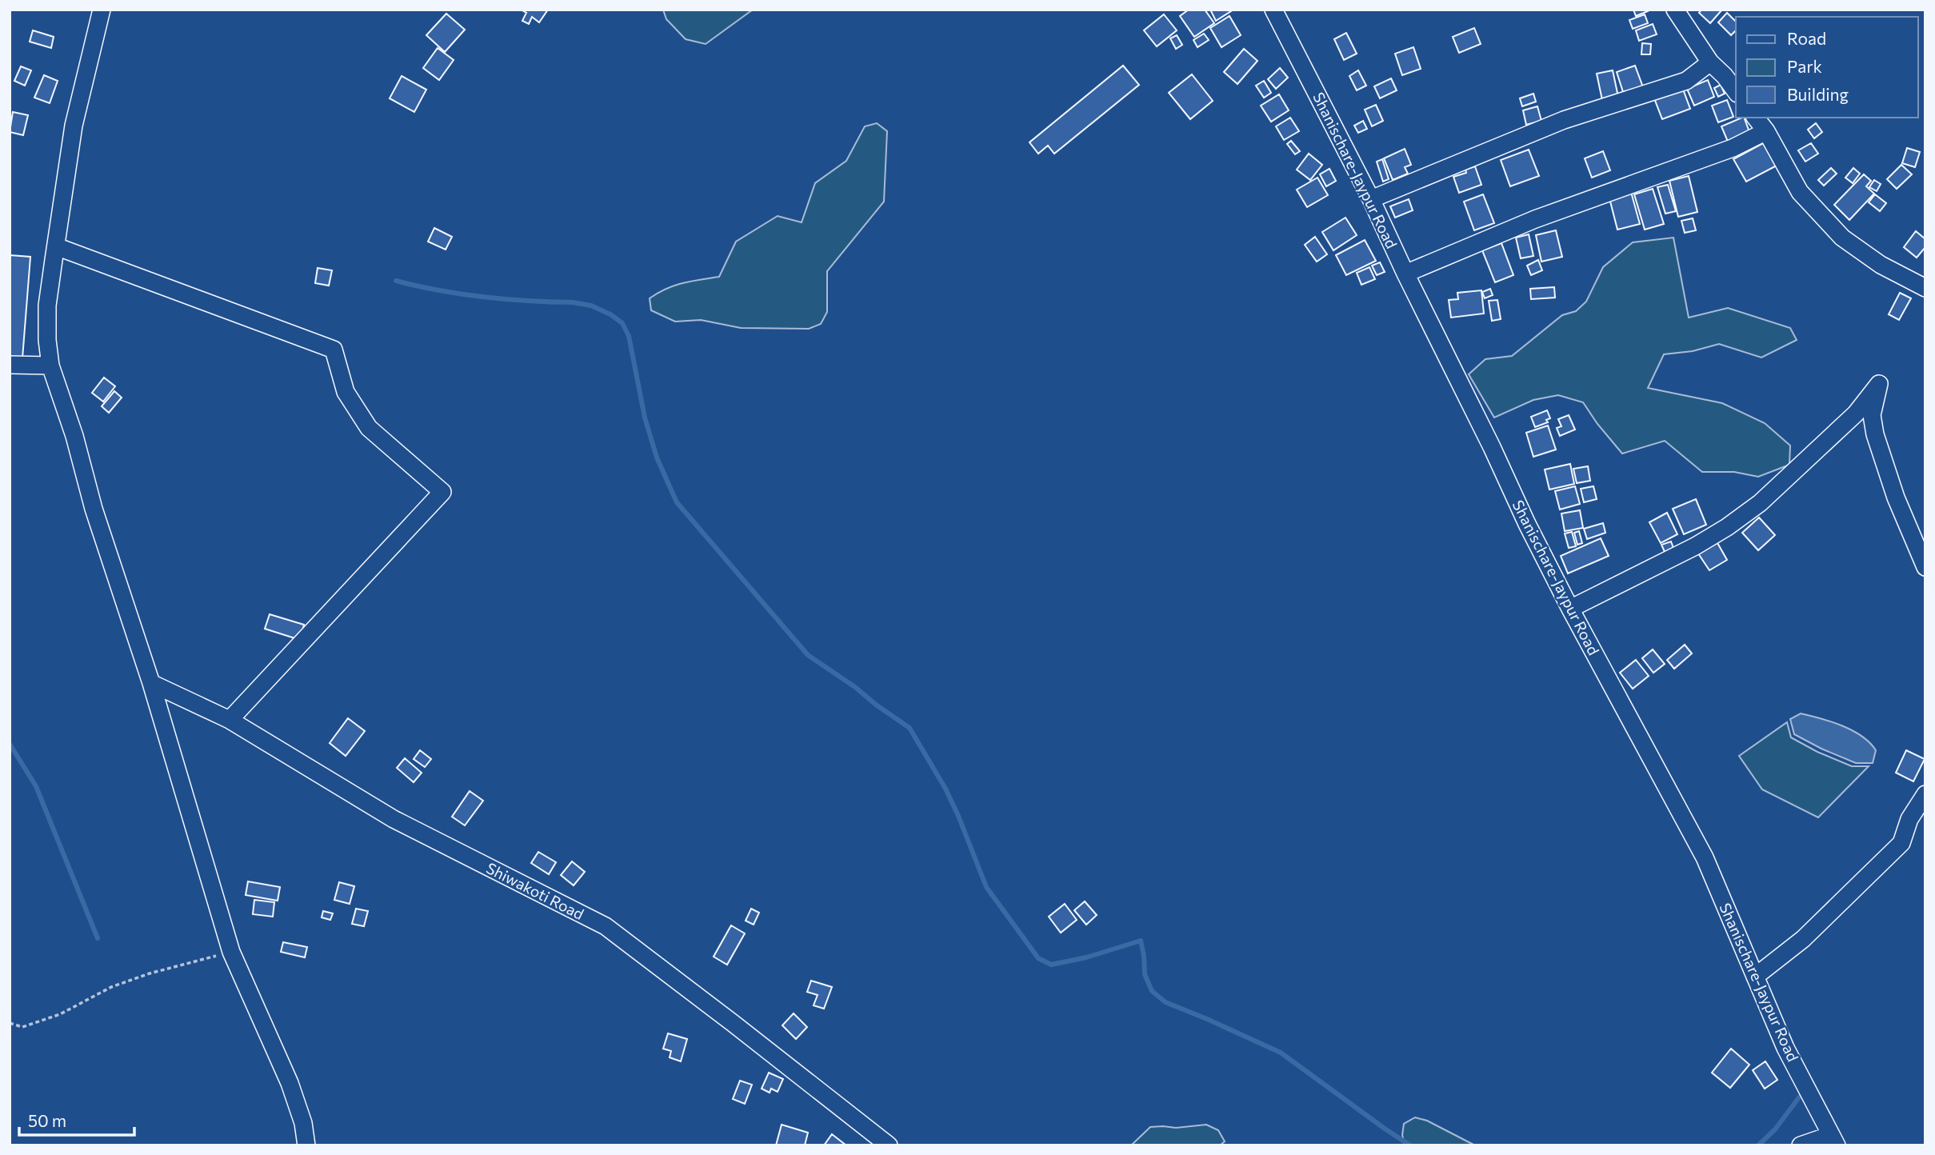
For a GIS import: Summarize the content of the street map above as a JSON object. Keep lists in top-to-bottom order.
{
  "streets": {
    "street": ["Shanischare-Jaypur Road", "Shiwakoti Road"]
  },
  "legend": ["Road", "Park", "Building"],
  "scale_bar": "50 m"
}
